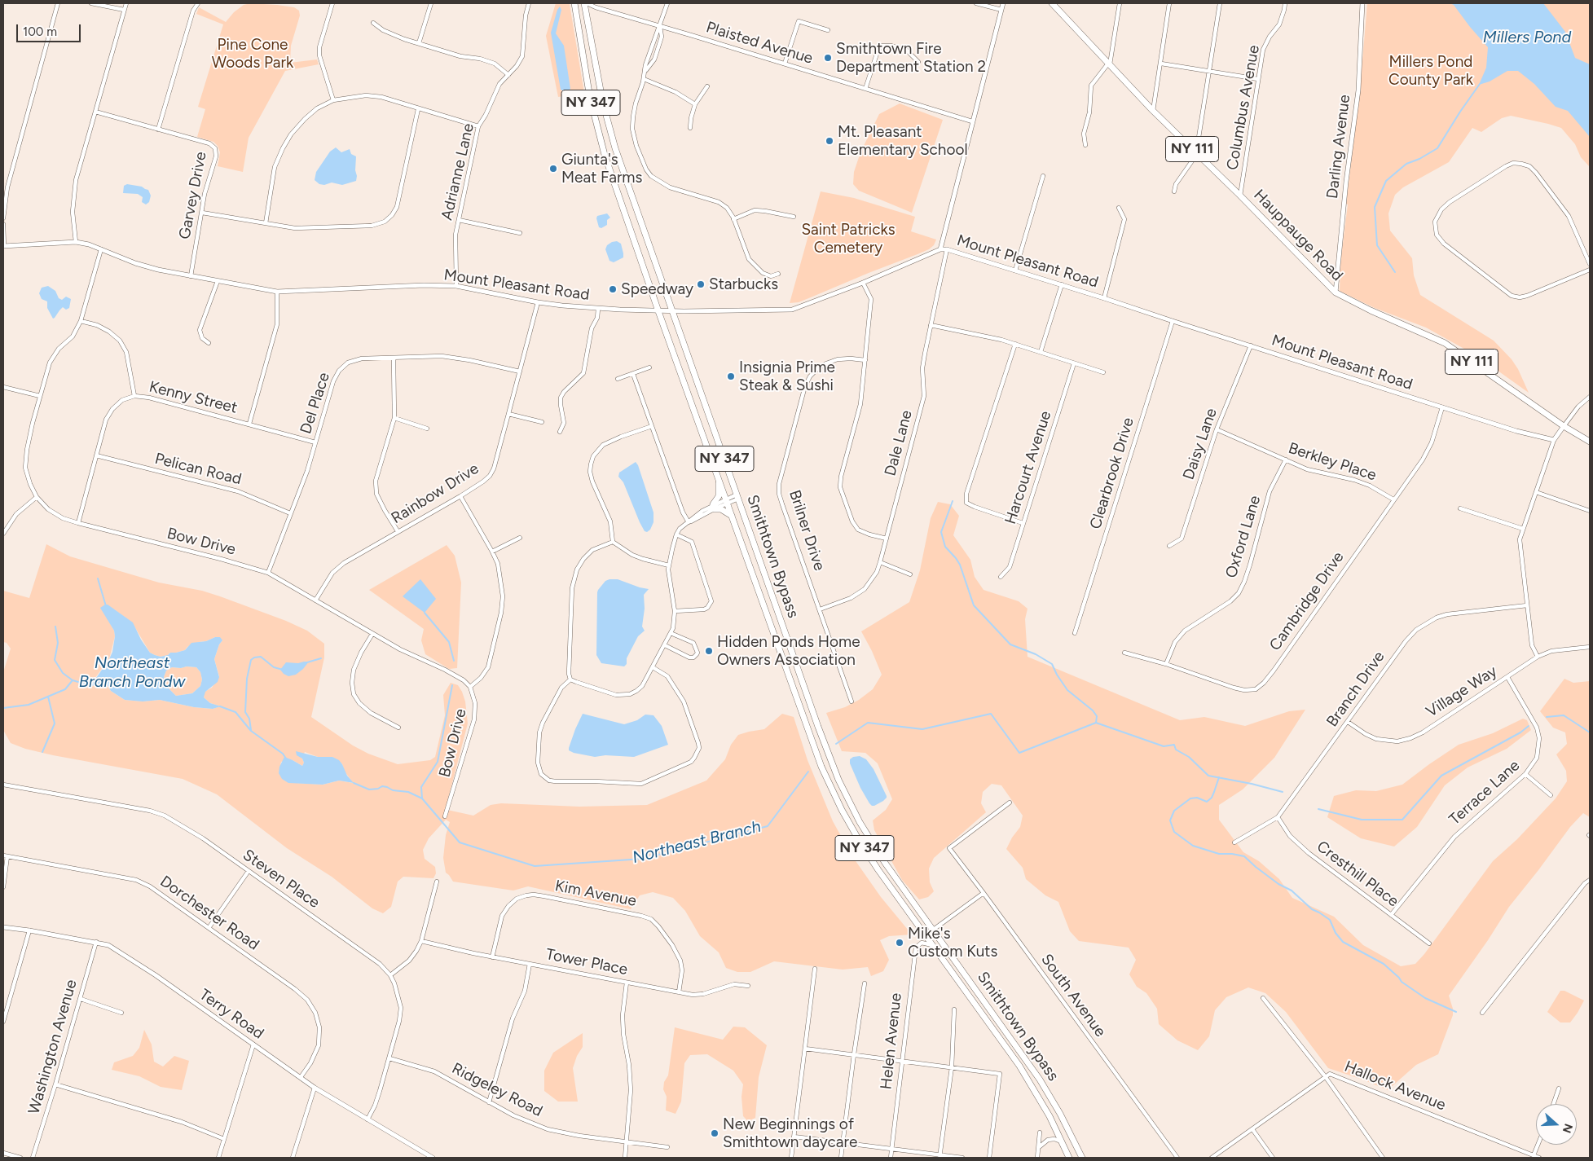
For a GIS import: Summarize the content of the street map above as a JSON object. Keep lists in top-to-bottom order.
{
  "streets": {
    "main road": [
      "NY 347",
      "NY 111",
      "Hauppauge Road",
      "Smithtown Bypass"
    ],
    "street": [
      "Plaisted Avenue",
      "Columbus Avenue",
      "Darling Avenue",
      "Adrianne Lane",
      "Garvey Drive",
      "Mount Pleasant Road",
      "Kenny Street",
      "Del Place",
      "Dale Lane",
      "Daisy Lane",
      "Berkley Place",
      "Harcourt Avenue",
      "Pelican Road",
      "Clearbrook Drive",
      "Rainbow Drive",
      "Brilner Drive",
      "Oxford Lane",
      "Bow Drive",
      "Cambridge Drive",
      "Branch Drive",
      "Village Way",
      "Terrace Lane",
      "Cresthill Place",
      "Steven Place",
      "Kim Avenue",
      "Dorchester Road",
      "Tower Place",
      "South Avenue",
      "Terry Road",
      "Helen Avenue",
      "Washington Avenue",
      "Hallock Avenue",
      "Ridgeley Road"
    ]
  },
  "crossings": [
    ["Plaisted Avenue", "Smithtown Bypass"],
    ["Columbus Avenue", "Hauppauge Road"],
    ["Darling Avenue", "Hauppauge Road"],
    ["Adrianne Lane", "Mount Pleasant Road"],
    ["Garvey Drive", "Mount Pleasant Road"],
    ["Mount Pleasant Road", "Dale Lane"],
    ["Mount Pleasant Road", "Daisy Lane"],
    ["Mount Pleasant Road", "Clearbrook Drive"],
    ["Mount Pleasant Road", "Rainbow Drive"],
    ["Mount Pleasant Road", "Bow Drive"],
    ["Mount Pleasant Road", "Smithtown Bypass"],
    ["Mount Pleasant Road", "Cambridge Drive"],
    ["Kenny Street", "Del Place"],
    ["Kenny Street", "Pelican Road"],
    ["Kenny Street", "Bow Drive"],
    ["Del Place", "Pelican Road"],
    ["Del Place", "Rainbow Drive"],
    ["Del Place", "Bow Drive"],
    ["Dale Lane", "Brilner Drive"],
    ["Daisy Lane", "Berkley Place"],
    ["Berkley Place", "Oxford Lane"],
    ["Berkley Place", "Cambridge Drive"],
    ["Rainbow Drive", "Bow Drive"],
    ["Oxford Lane", "Cambridge Drive"],
    ["Smithtown Bypass", "Helen Avenue"],
    ["Branch Drive", "Village Way"],
    ["Branch Drive", "Cresthill Place"],
    ["Village Way", "Terrace Lane"],
    ["Terrace Lane", "Cresthill Place"],
    ["Steven Place", "Terry Road"],
    ["Steven Place", "Ridgeley Road"],
    ["Kim Avenue", "Tower Place"],
    ["Dorchester Road", "Terry Road"],
    ["Terry Road", "Washington Avenue"]
  ],
  "water": ["Millers Pond", "Northeast Branch Pondw", "Northeast Branch"],
  "parks": ["Pine Cone Woods Park", "Millers Pond County Park", "Saint Patricks Cemetery"],
  "places": [
    "Smithtown Fire Department Station 2",
    "Mt. Pleasant Elementary School",
    "Giunta's Meat Farms",
    "Starbucks",
    "Speedway",
    "Insignia Prime Steak & Sushi",
    "Hidden Ponds Home Owners Association",
    "Mike's Custom Kuts",
    "New Beginnings of Smithtown daycare"
  ],
  "scale_bar": "100 m",
  "north": "right"
}
